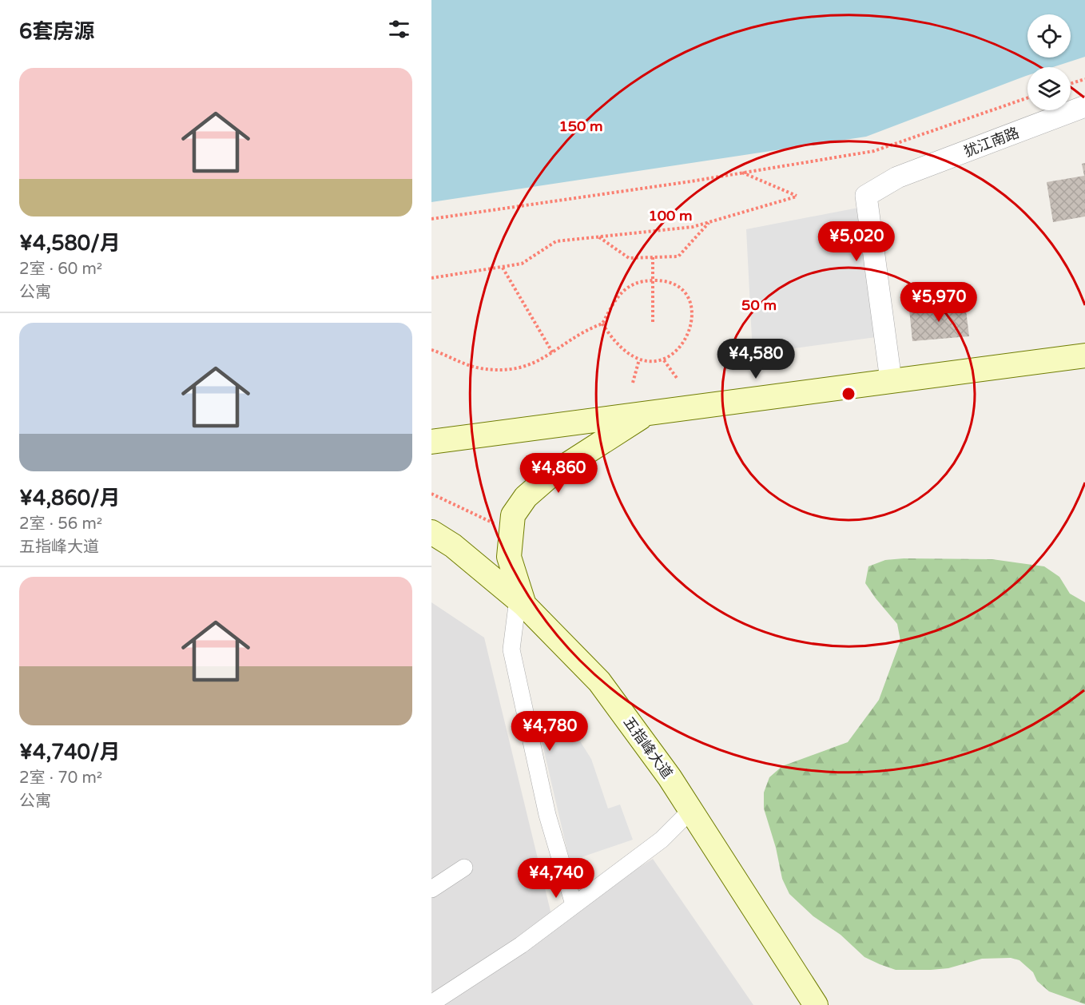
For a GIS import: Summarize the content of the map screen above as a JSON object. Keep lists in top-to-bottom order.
{
  "streets": {
    "main road": ["五指峰大道"],
    "street": ["犹江南路"]
  },
  "page": {
    "heading": "6套房源",
    "list": [
      {
        "name": "¥4,580/月",
        "note": "2室 · 60 m² · 公寓"
      },
      {
        "name": "¥4,860/月",
        "note": "2室 · 56 m² · 五指峰大道"
      },
      {
        "name": "¥4,740/月",
        "note": "2室 · 70 m² · 公寓"
      }
    ],
    "price": [
      "¥5,020",
      "¥5,970",
      "¥4,580",
      "¥4,860",
      "¥4,780",
      "¥4,740"
    ]
  },
  "rings": ["150 m", "100 m", "50 m"]
}
